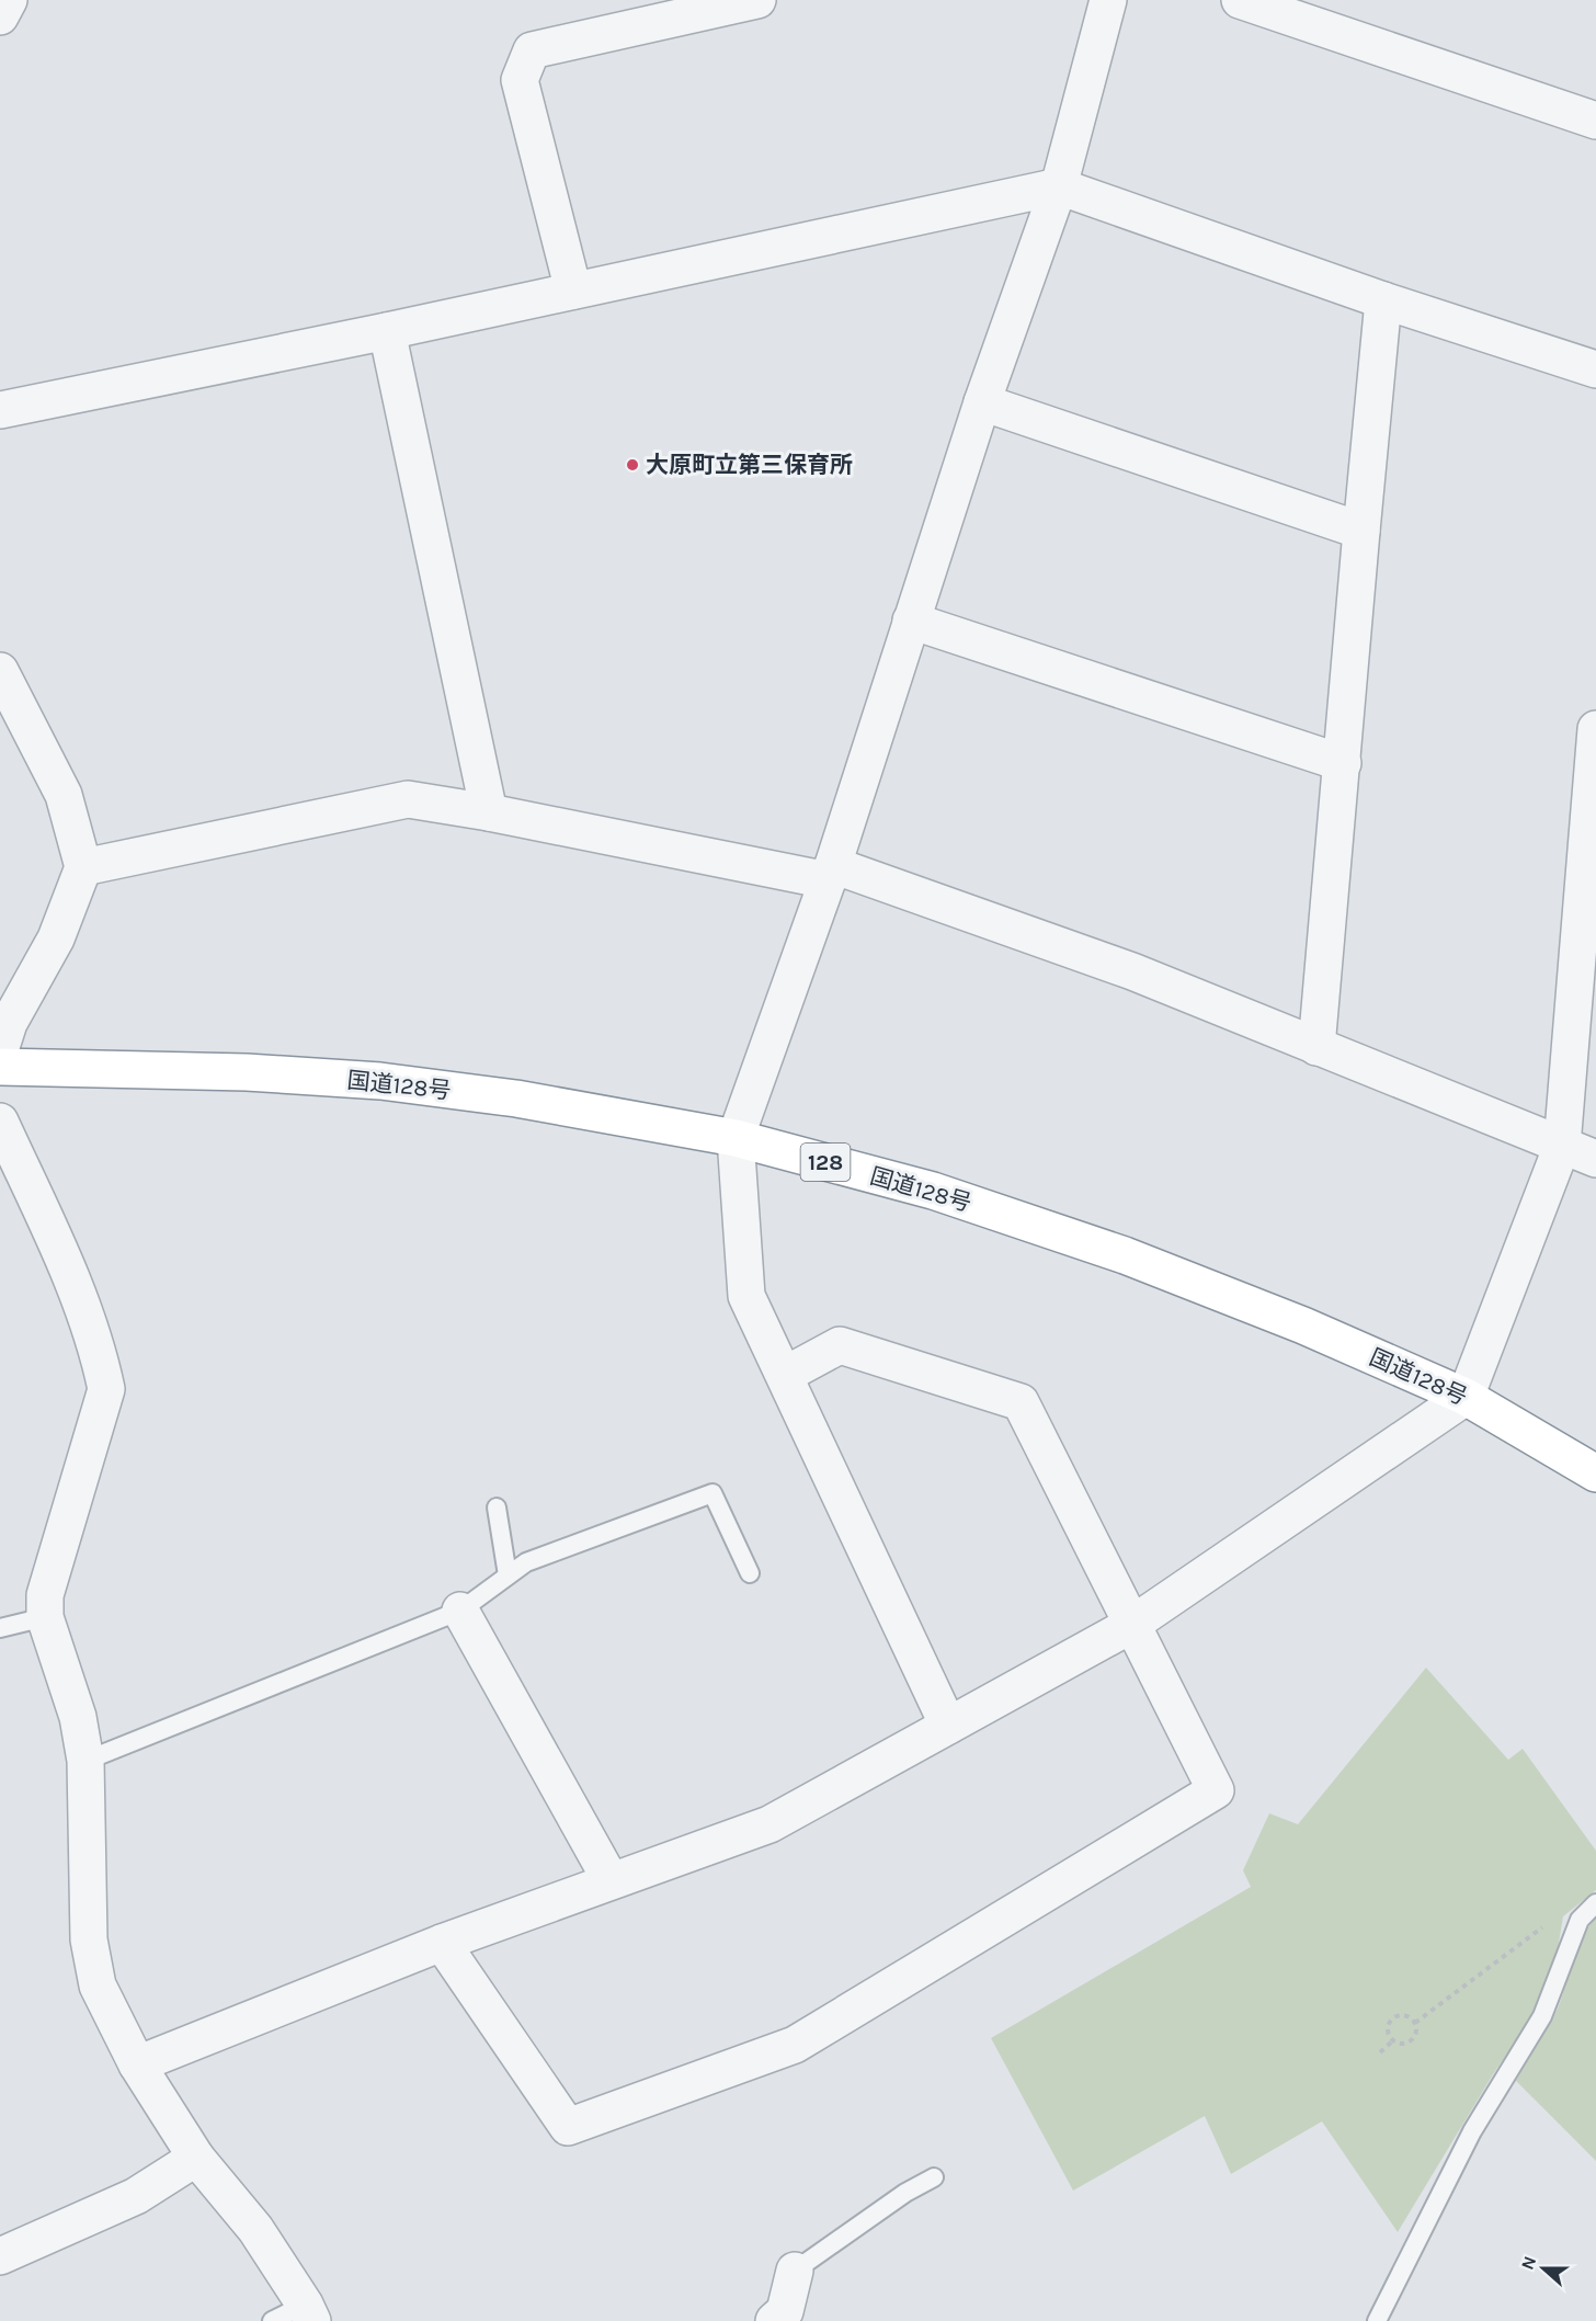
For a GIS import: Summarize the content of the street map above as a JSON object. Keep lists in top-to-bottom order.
{
  "streets": {
    "highway": ["国道128号", "128"]
  },
  "places": ["大原町立第三保育所"],
  "north": "left"
}
